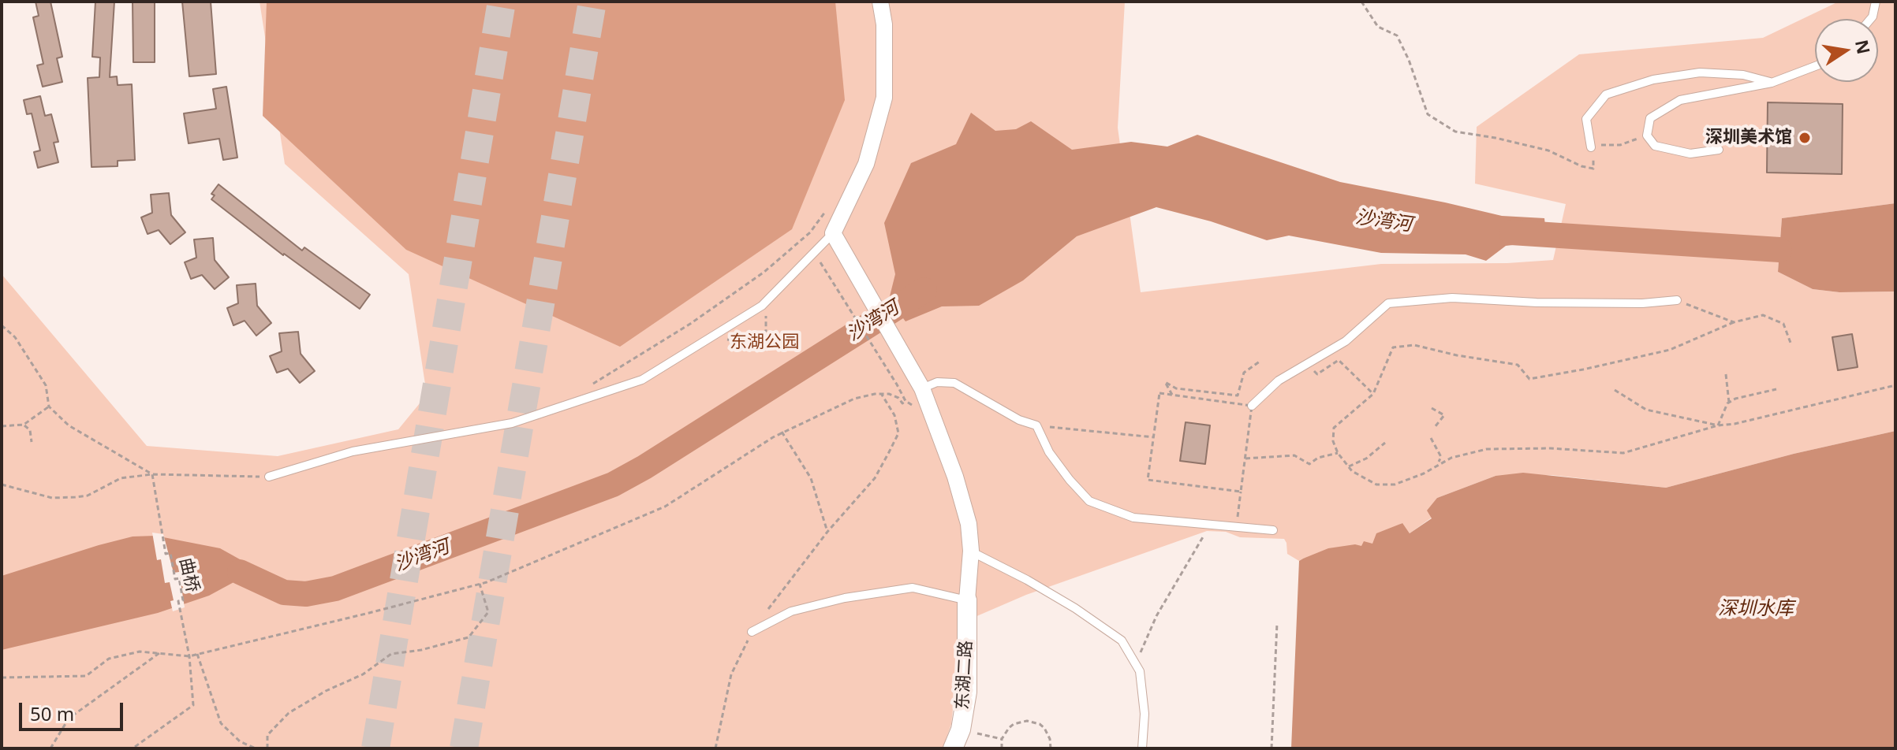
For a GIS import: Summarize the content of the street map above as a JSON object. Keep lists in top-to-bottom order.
{
  "streets": {
    "street": ["东湖二路"],
    "path": ["曲桥"]
  },
  "water": ["沙湾河", "深圳水库"],
  "parks": ["东湖公园"],
  "places": ["深圳美术馆"],
  "scale_bar": "50 m",
  "north": "right"
}
